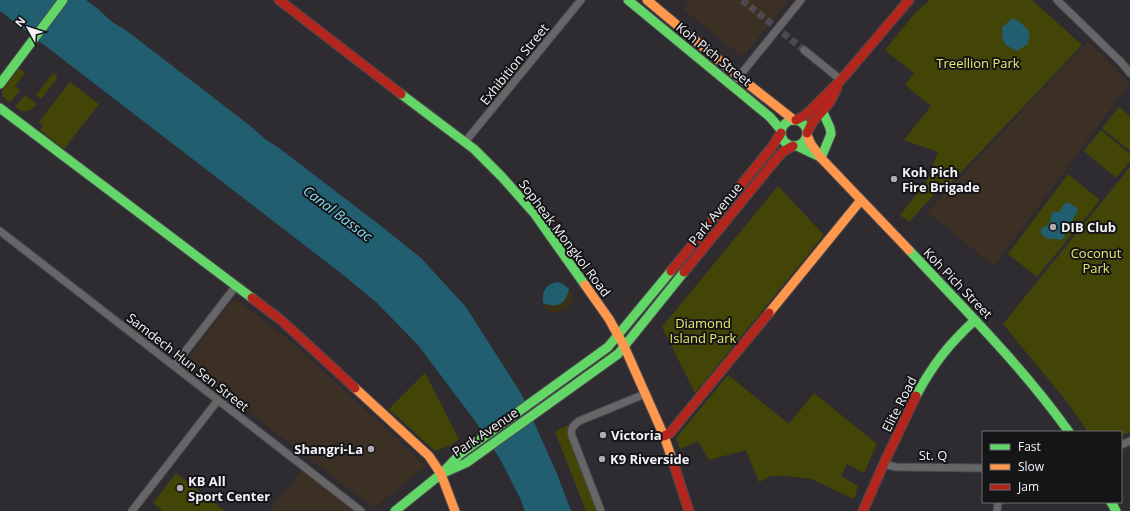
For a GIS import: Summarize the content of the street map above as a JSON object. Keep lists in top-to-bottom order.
{
  "streets": {
    "main road": [
      "Koh Pich Street",
      "Park Avenue",
      "Sopheak Mongkol Road",
      "Elite Road"
    ],
    "street": ["Exhibition Street", "Samdech Hun Sen Street", "St. Q"]
  },
  "crossings": [
    ["Koh Pich Street", "Park Avenue"],
    ["Koh Pich Street", "Elite Road"],
    ["Exhibition Street", "Sopheak Mongkol Road"],
    ["Park Avenue", "Sopheak Mongkol Road"],
    ["Elite Road", "St. Q"]
  ],
  "water": ["Canal Bassac"],
  "parks": ["Treellion Park", "Coconut Park", "Diamond Island Park"],
  "places": [
    "Koh Pich Fire Brigade",
    "DIB Club",
    "Victoria",
    "Shangri-La",
    "K9 Riverside",
    "KB All Sport Center"
  ],
  "legend": ["Fast", "Slow", "Jam"],
  "north": "top left"
}
